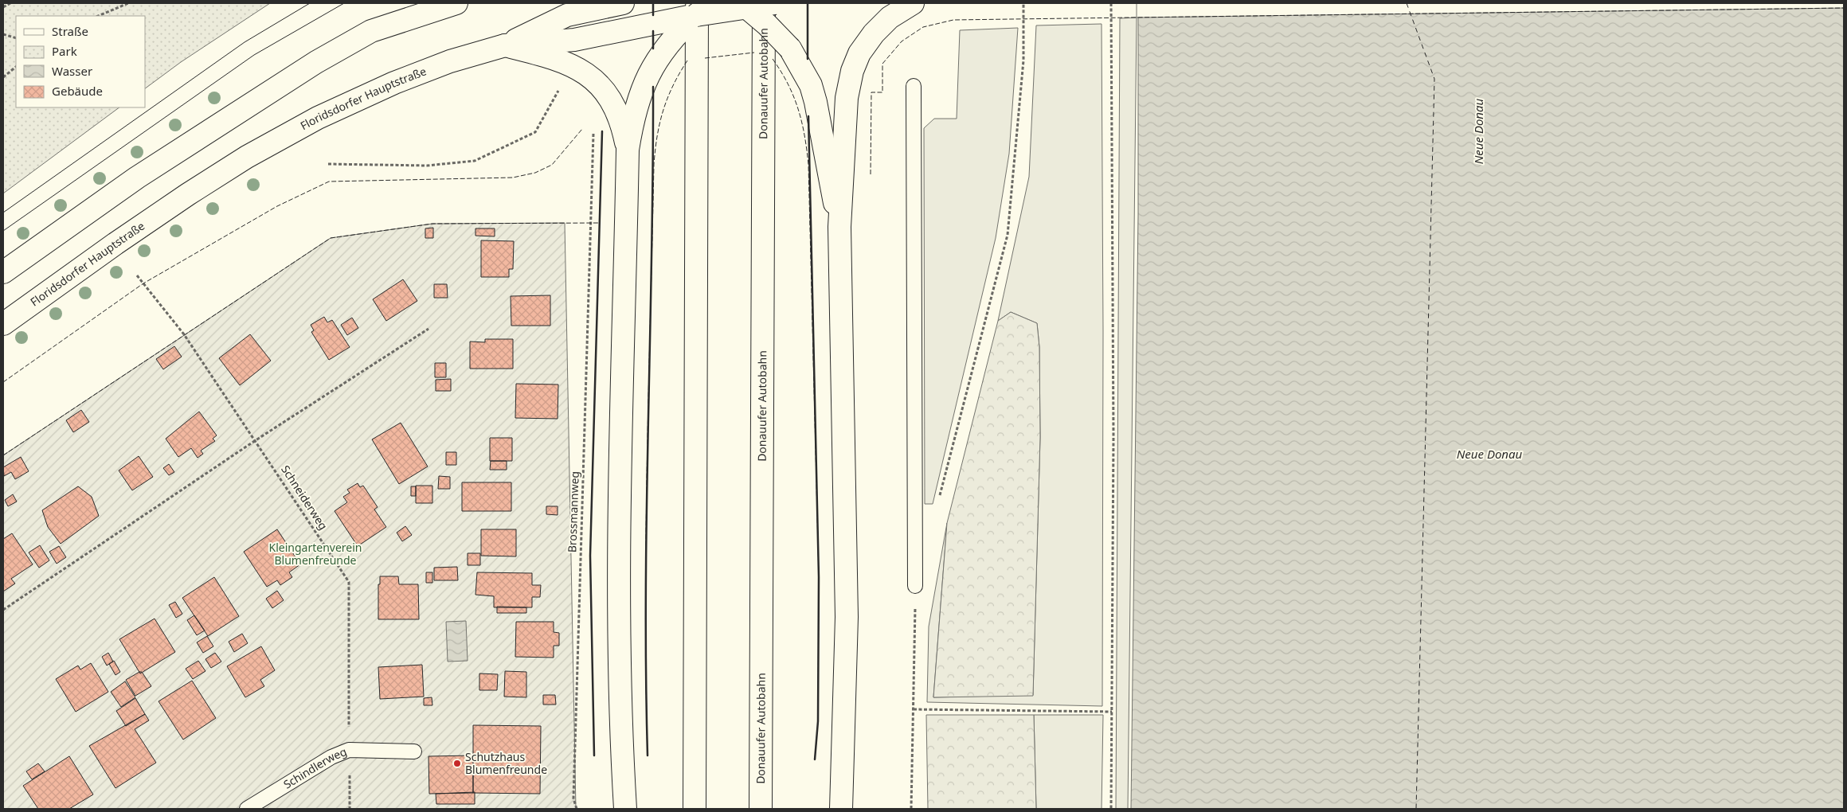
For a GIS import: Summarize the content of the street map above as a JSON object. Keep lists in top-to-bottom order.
{
  "streets": {
    "main road": ["Donauufer Autobahn", "Floridsdorfer Hauptstraße"],
    "lane": ["Schindlerweg"],
    "path": ["Schneiderweg", "Brossmannweg"]
  },
  "crossings": [
    ["Donauufer Autobahn", "Floridsdorfer Hauptstraße"],
    ["Schneiderweg", "Schindlerweg"]
  ],
  "water": ["Neue Donau"],
  "parks": ["Kleingartenverein Blumenfreunde"],
  "places": ["Schutzhaus Blumenfreunde"],
  "legend": [
    "Straße",
    "Park",
    "Wasser",
    "Gebäude"
  ]
}
